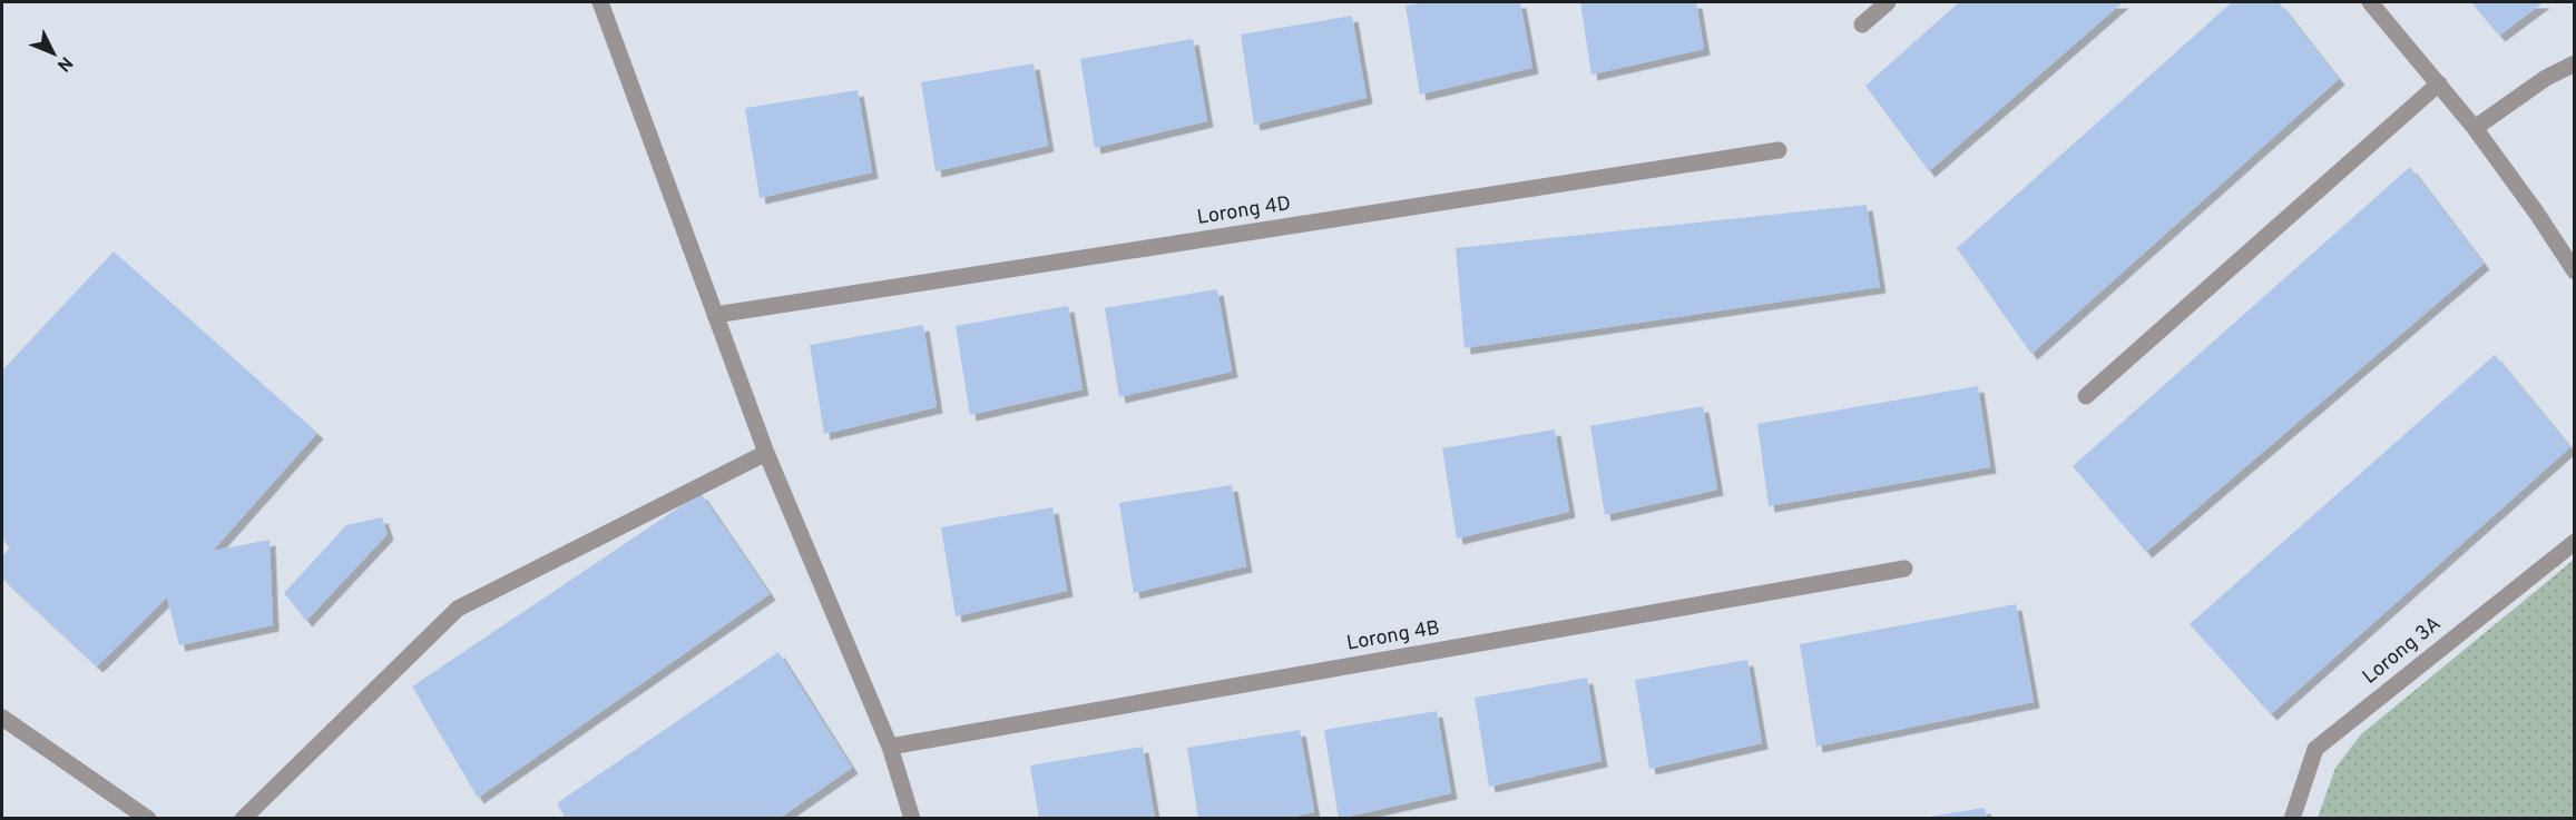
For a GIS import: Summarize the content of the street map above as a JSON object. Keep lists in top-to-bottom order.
{
  "streets": {
    "street": ["Lorong 4D", "Lorong 4B", "Lorong 3A"]
  },
  "north": "bottom right"
}
